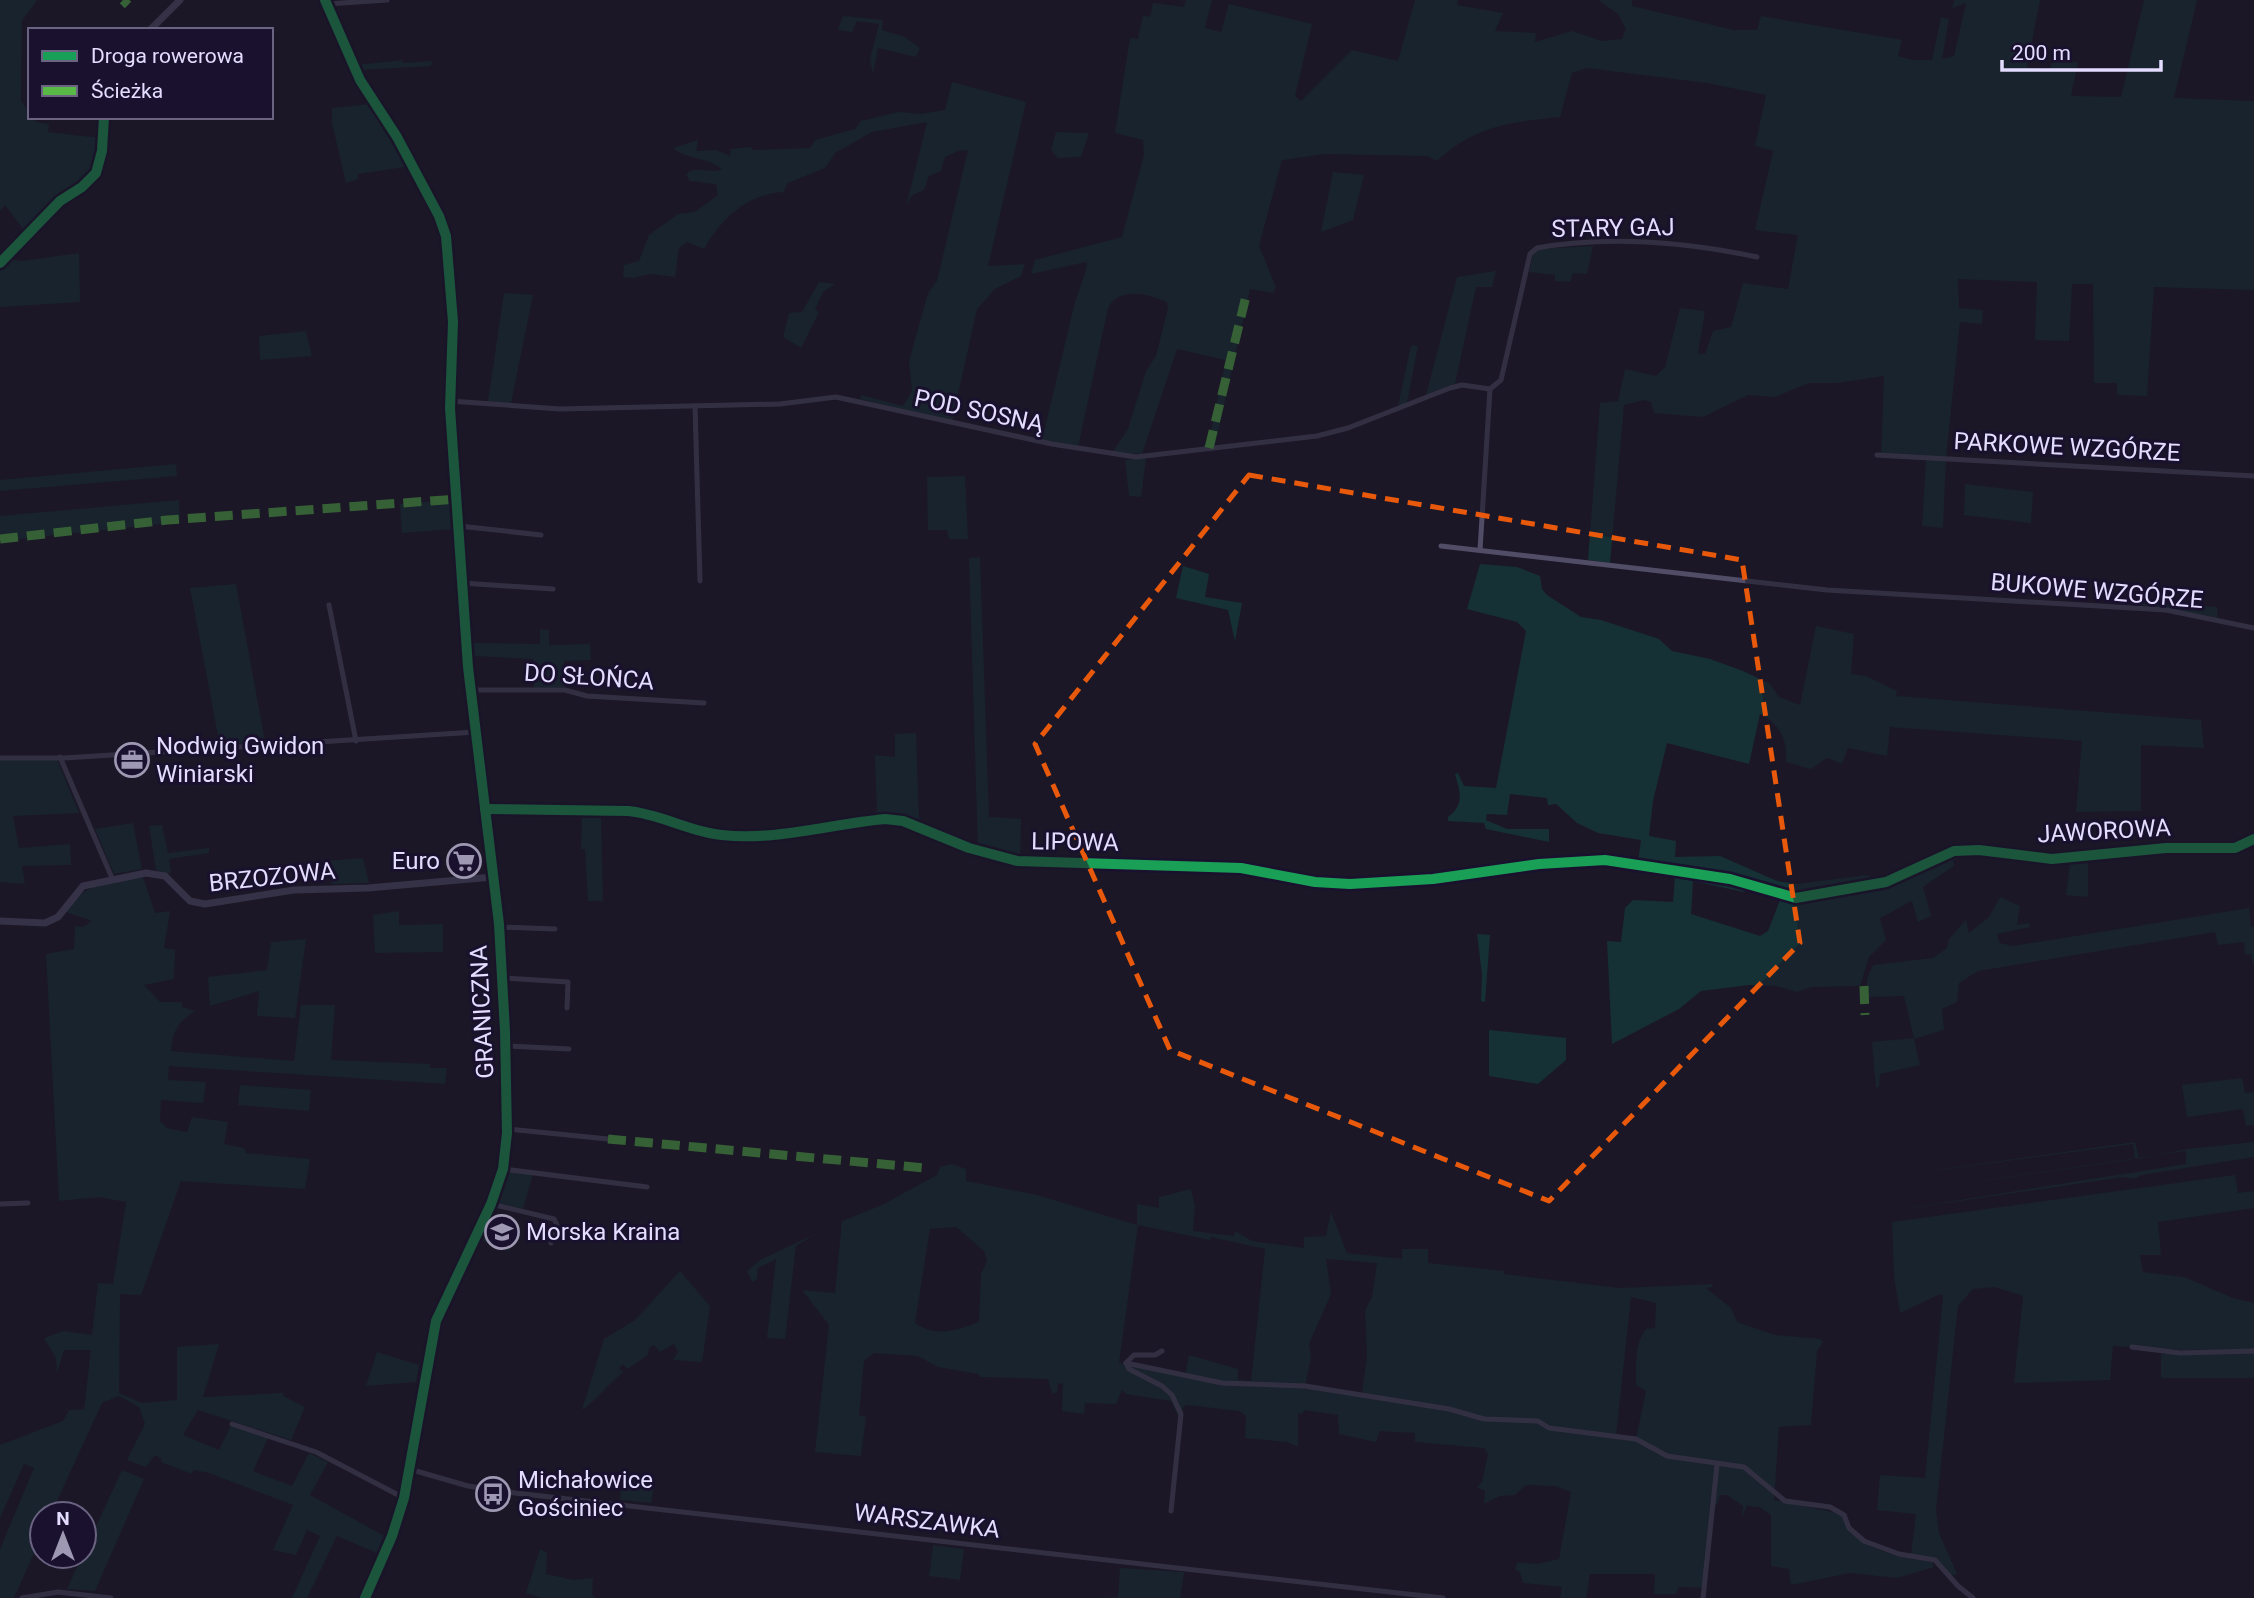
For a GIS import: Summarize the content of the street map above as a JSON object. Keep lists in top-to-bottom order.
{
  "streets": {
    "street": [
      "STARY GAJ",
      "POD SOSNĄ",
      "PARKOWE WZGÓRZE",
      "BUKOWE WZGÓRZE",
      "DO SŁOŃCA",
      "JAWOROWA",
      "LIPOWA",
      "BRZOZOWA",
      "GRANICZNA",
      "WARSZAWKA"
    ]
  },
  "crossings": [
    ["STARY GAJ", "POD SOSNĄ"],
    ["POD SOSNĄ", "GRANICZNA"],
    ["DO SŁOŃCA", "GRANICZNA"],
    ["JAWOROWA", "LIPOWA"],
    ["LIPOWA", "GRANICZNA"],
    ["BRZOZOWA", "GRANICZNA"],
    ["GRANICZNA", "WARSZAWKA"]
  ],
  "places": {
    "office": ["Nodwig Gwidon Winiarski"],
    "supermarket": ["Euro"],
    "school or university": ["Morska Kraina"],
    "bus stop": ["Michałowice Gościniec"]
  },
  "legend": ["Droga rowerowa", "Ścieżka"],
  "scale_bar": "200 m",
  "north": "top"
}
